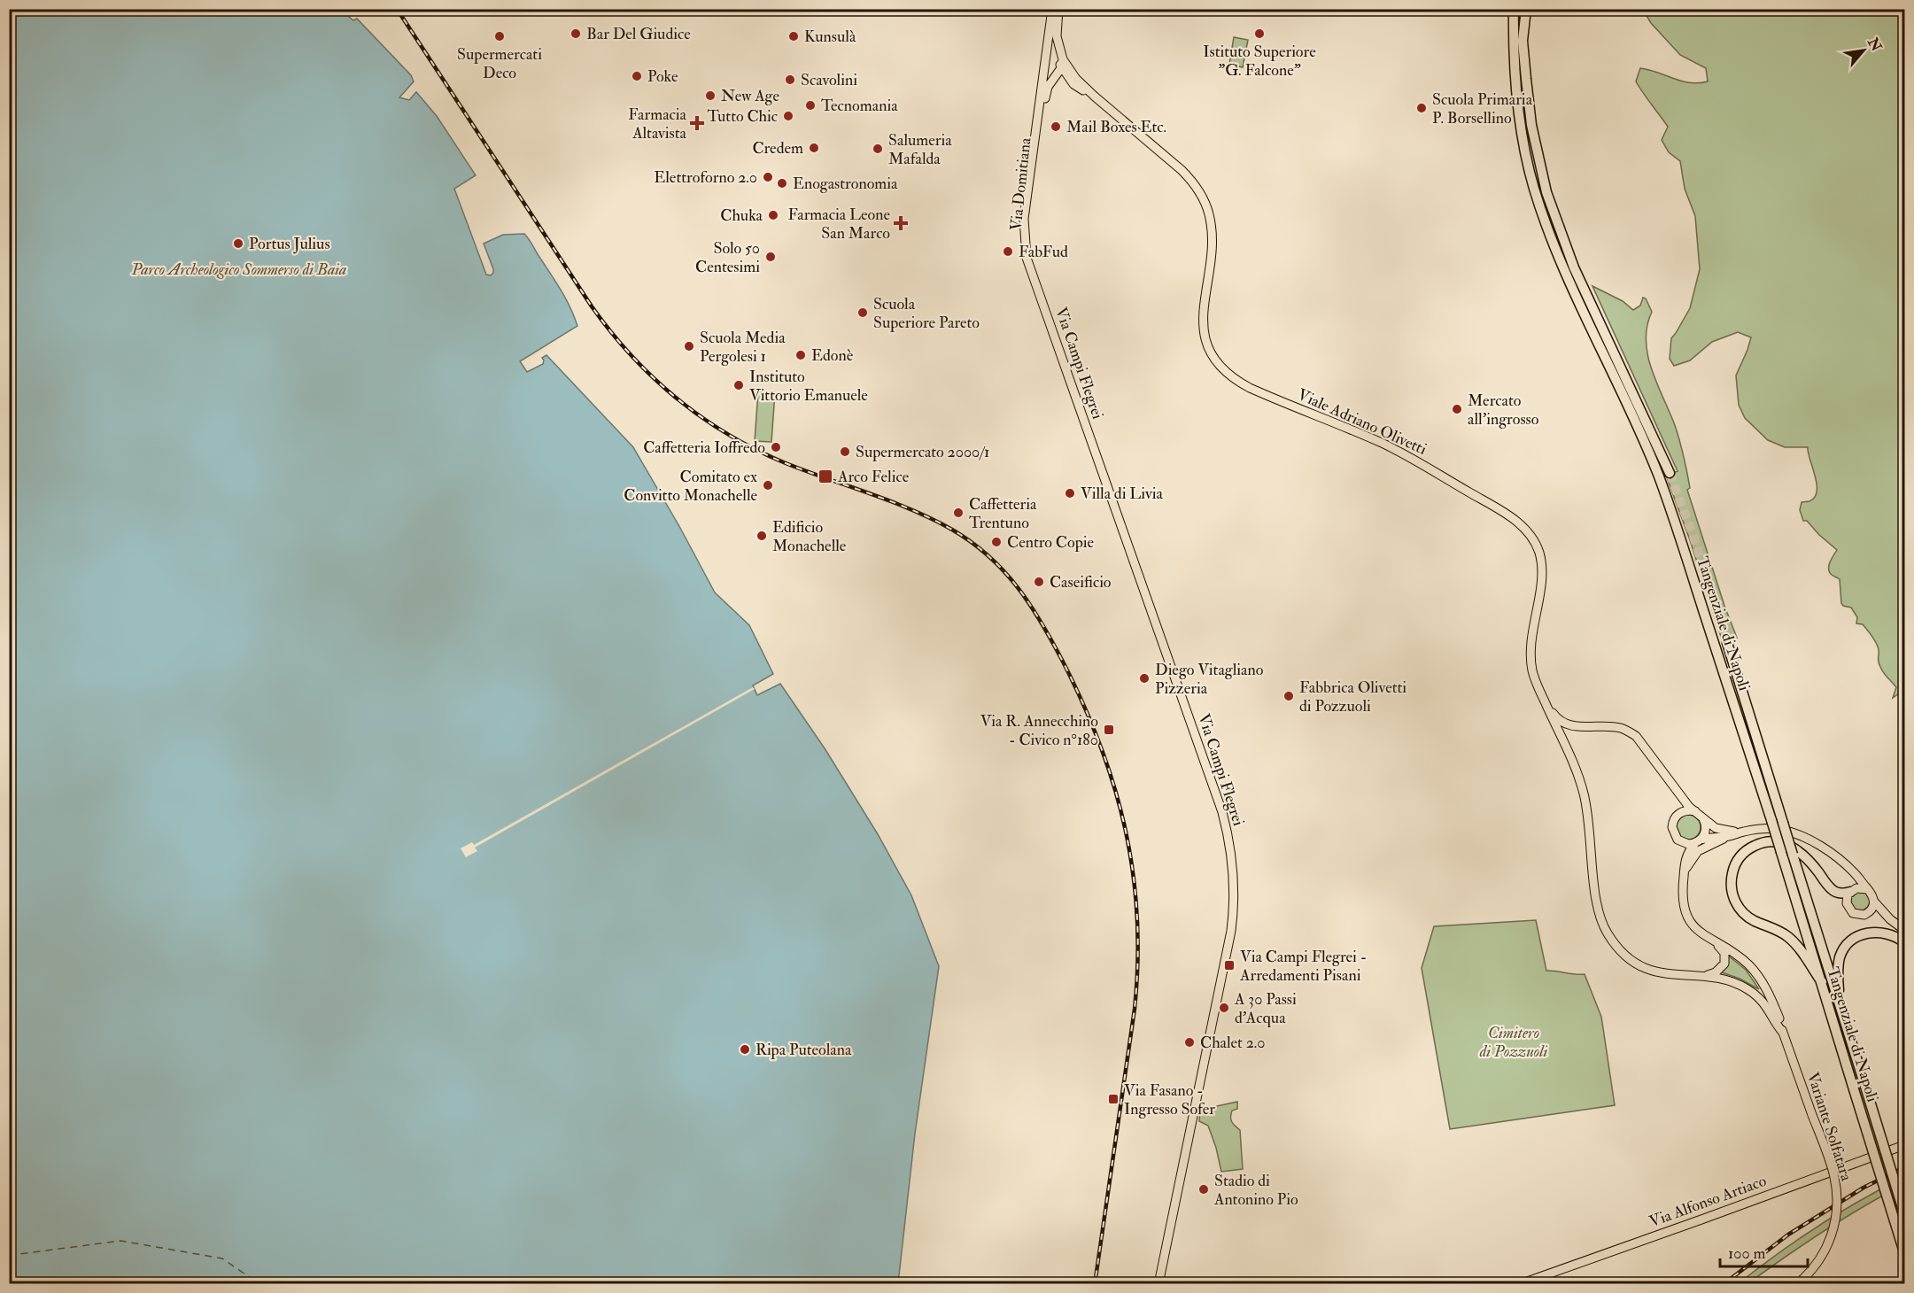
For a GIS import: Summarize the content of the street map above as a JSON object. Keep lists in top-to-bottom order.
{
  "streets": {
    "highway": ["Tangenziale di Napoli"],
    "main road": [
      "Via Domitiana",
      "Via Campi Flegrei",
      "Viale Adriano Olivetti",
      "Variante Solfatara",
      "Via Alfonso Artiaco"
    ]
  },
  "crossings": [
    ["Via Domitiana", "Via Campi Flegrei"],
    ["Viale Adriano Olivetti", "Variante Solfatara"]
  ],
  "parks": ["Parco Archeologico Sommerso di Baia", "Cimitero di Pozzuoli"],
  "places": {
    "other": [
      "Bar Del Giudice",
      "Istituto Superiore \"G. Falcone\"",
      "Supermercati Deco",
      "Kunsulà",
      "Poke",
      "Scavolini",
      "New Age",
      "Tecnomania",
      "Scuola Primaria P. Borsellino",
      "Tutto Chic",
      "Mail Boxes Etc.",
      "Credem",
      "Salumeria Mafalda",
      "Elettroforno 2.0",
      "Enogastronomia",
      "Chuka",
      "Portus Julius",
      "FabFud",
      "Solo 50 Centesimi",
      "Scuola Superiore Pareto",
      "Scuola Media Pergolesi 1",
      "Edonè",
      "Instituto Vittorio Emanuele",
      "Mercato all'ingrosso",
      "Caffetteria Ioffredo",
      "Supermercato 2000/1",
      "Comitato ex Convitto Monachelle",
      "Villa di Livia",
      "Caffetteria Trentuno",
      "Edificio Monachelle",
      "Centro Copie",
      "Caseificio",
      "Diego Vitagliano Pizzeria",
      "Fabbrica Olivetti di Pozzuoli",
      "A 30 Passi d'Acqua",
      "Chalet 2.0",
      "Ripa Puteolana",
      "Stadio di Antonino Pio"
    ],
    "health": ["Farmacia Altavista", "Farmacia Leone San Marco"],
    "transit": [
      "Arco Felice",
      "Via R. Annecchino - Civico n°180",
      "Via Campi Flegrei - Arredamenti Pisani",
      "Via Fasano - Ingresso Sofer"
    ]
  },
  "scale_bar": "100 m",
  "north": "top right"
}
